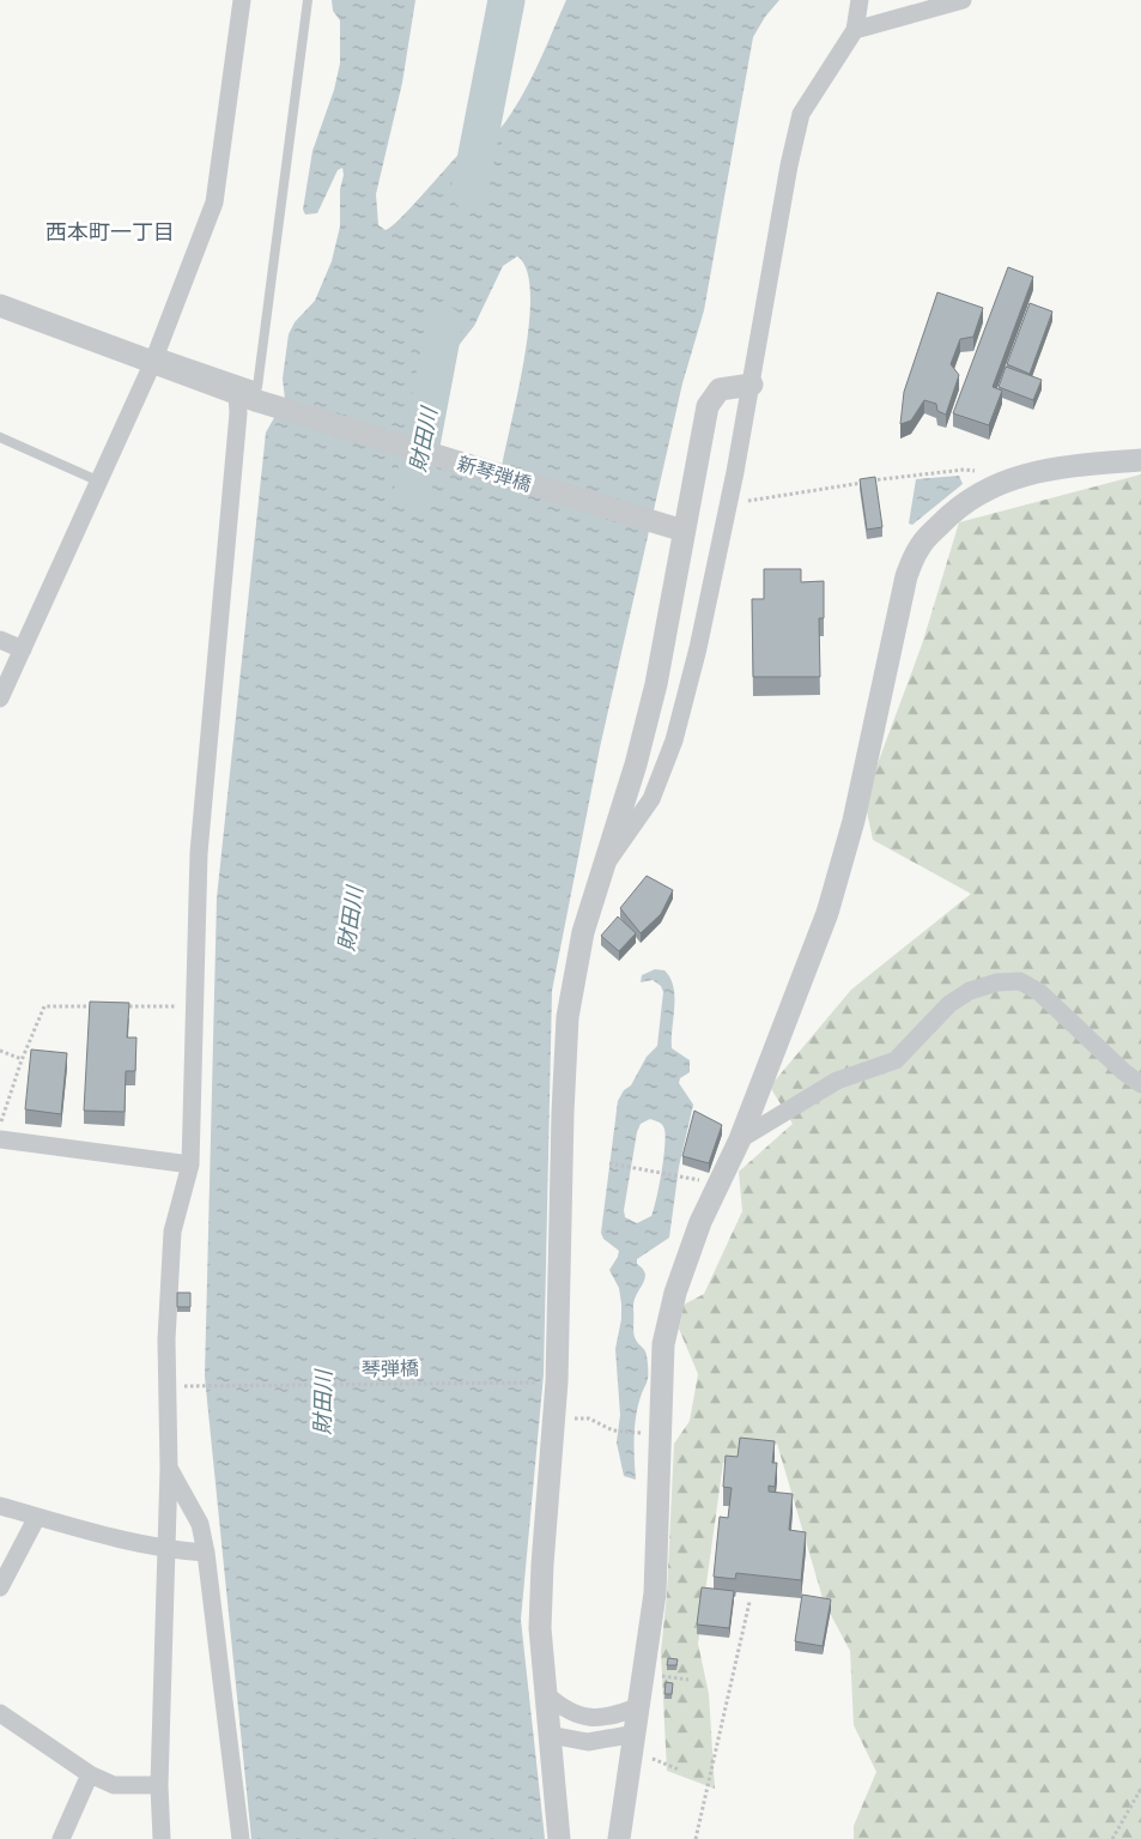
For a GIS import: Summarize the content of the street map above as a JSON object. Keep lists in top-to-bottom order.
{
  "streets": {
    "street": ["新琴弾橋"],
    "path": ["琴弾橋"]
  },
  "districts": ["西本町一丁目"],
  "water": ["財田川"]
}
